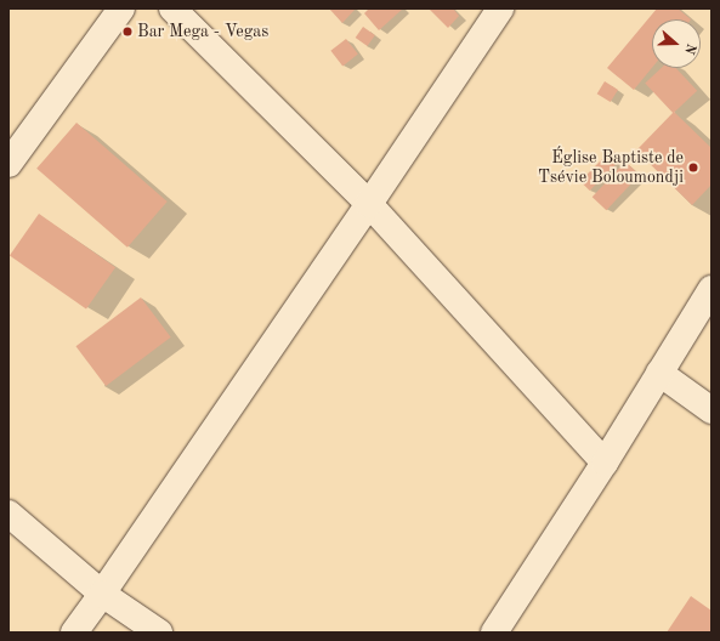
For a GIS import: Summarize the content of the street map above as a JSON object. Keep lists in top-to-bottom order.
{
  "places": ["Bar Mega - Vegas", "Église Baptiste de Tsévie Boloumondji"],
  "north": "right"
}
